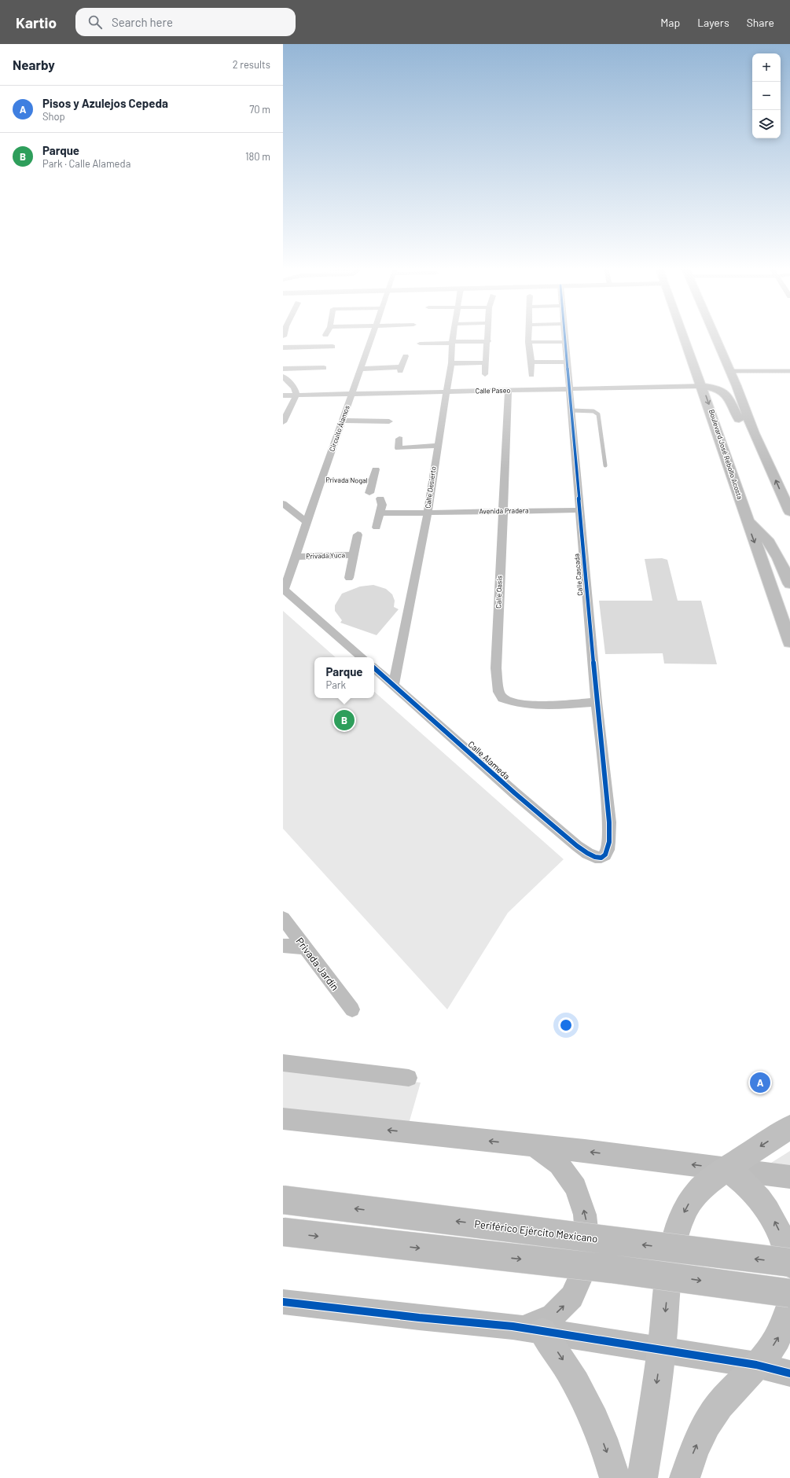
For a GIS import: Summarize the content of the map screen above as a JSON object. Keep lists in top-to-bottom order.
{
  "streets": {
    "main road": ["Boulevard José Rebollo Acosta", "Periférico Ejército Mexicano"],
    "street": [
      "Calle Paseo",
      "Circuito Álamos",
      "Privada Nogal",
      "Calle Desierto",
      "Avenida Pradera",
      "Privada Yuca",
      "Calle Cascada",
      "Calle Oasis",
      "Calle Alameda",
      "Privada Jardín"
    ]
  },
  "crossings": [
    ["Calle Paseo", "Circuito Álamos"],
    ["Calle Paseo", "Boulevard José Rebollo Acosta"],
    ["Calle Paseo", "Calle Desierto"],
    ["Calle Paseo", "Calle Cascada"],
    ["Calle Paseo", "Calle Oasis"],
    ["Circuito Álamos", "Privada Nogal"],
    ["Circuito Álamos", "Privada Yuca"],
    ["Calle Desierto", "Avenida Pradera"],
    ["Calle Desierto", "Calle Alameda"],
    ["Avenida Pradera", "Calle Cascada"],
    ["Avenida Pradera", "Calle Oasis"],
    ["Calle Cascada", "Calle Oasis"],
    ["Calle Cascada", "Calle Alameda"]
  ],
  "page": {
    "header": "Kartio",
    "search": "Search here",
    "nav": ["Map", "Layers", "Share"],
    "heading": ["Nearby", "2 results"],
    "map_buttons": ["+", "−"],
    "list": [
      {
        "mark": "A",
        "name": "Pisos y Azulejos Cepeda",
        "note": "Shop",
        "value": "70 m"
      },
      {
        "mark": "B",
        "name": "Parque",
        "note": "Park · Calle Alameda",
        "value": "180 m"
      }
    ],
    "popup": ["Parque", "Park"],
    "pins": ["B", "A"]
  }
}
